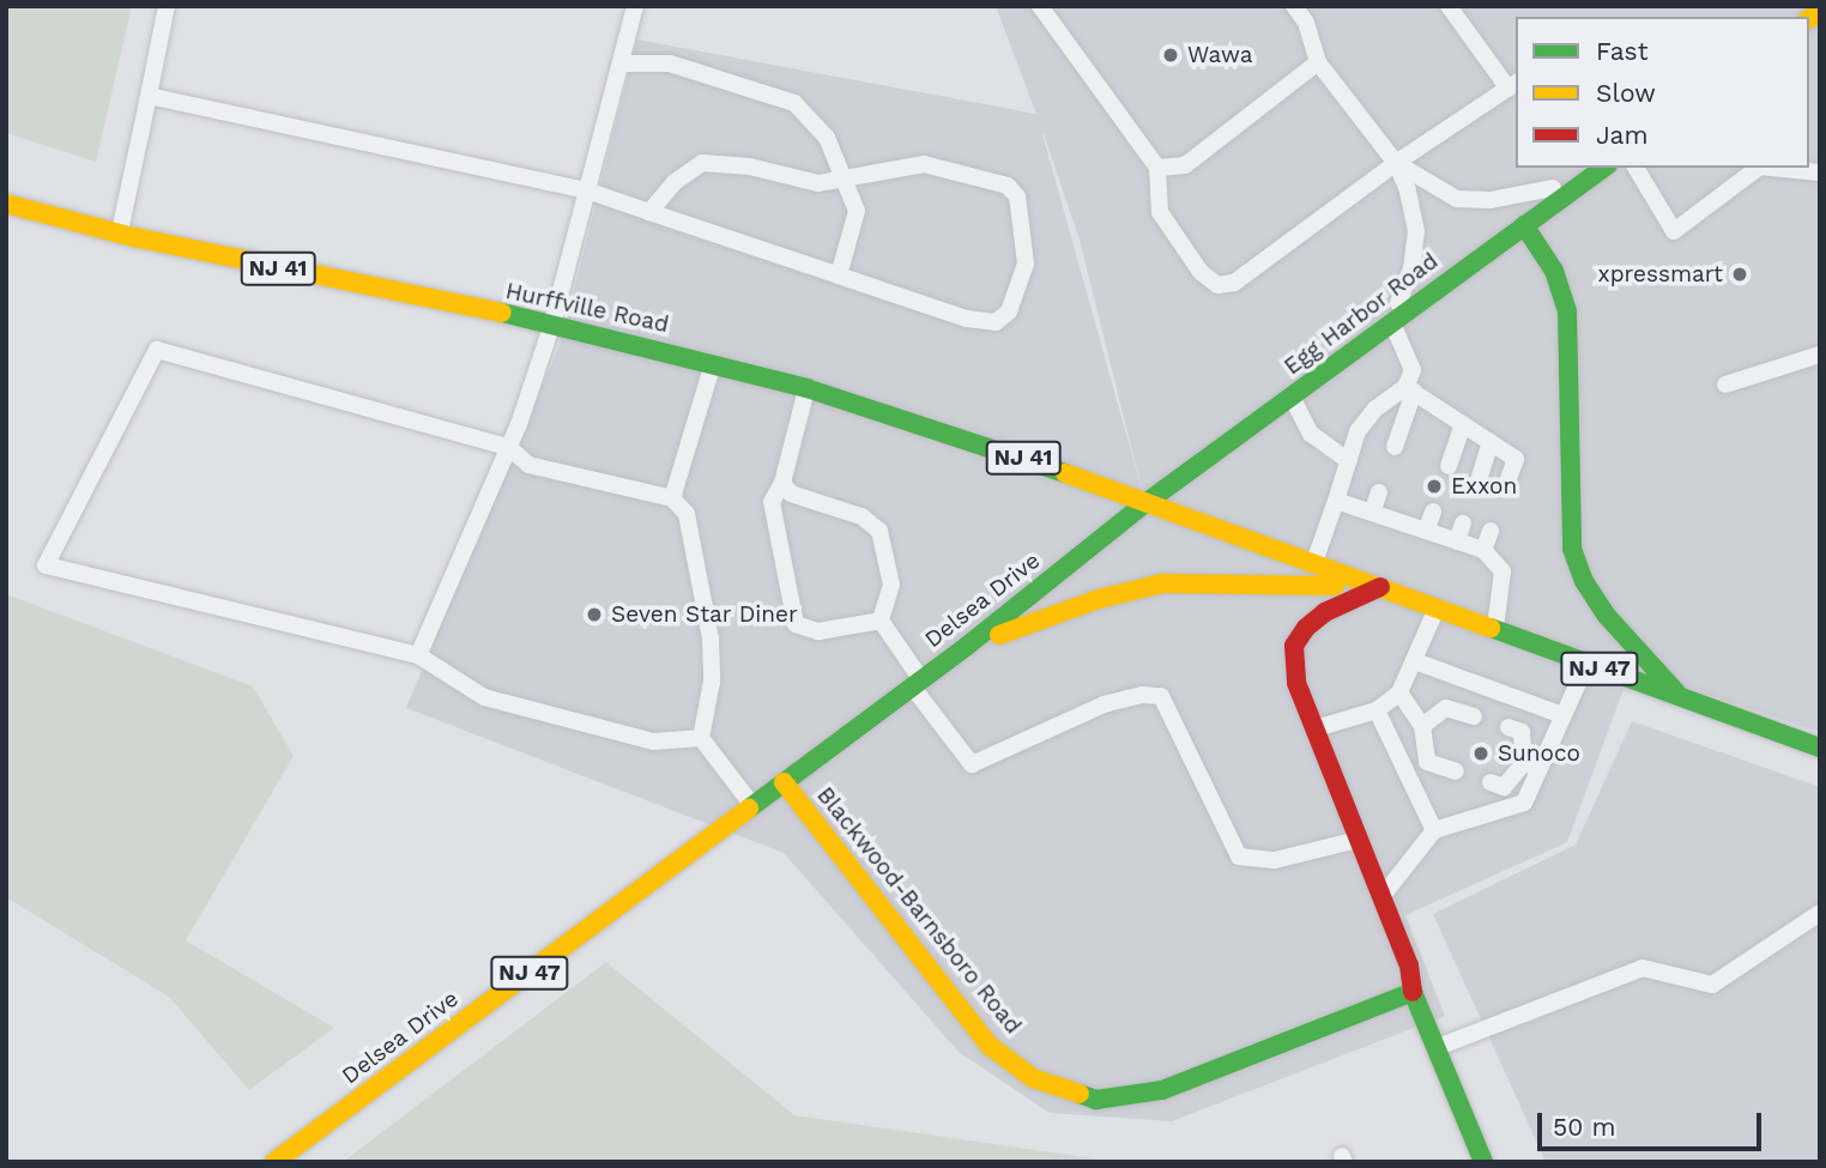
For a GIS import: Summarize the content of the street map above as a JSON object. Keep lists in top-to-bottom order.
{
  "streets": {
    "main road": [
      "NJ 41",
      "Hurffville Road",
      "Egg Harbor Road",
      "Delsea Drive",
      "NJ 47",
      "Blackwood-Barnsboro Road"
    ]
  },
  "crossings": [
    ["Hurffville Road", "Egg Harbor Road"],
    ["Hurffville Road", "Delsea Drive"],
    ["Hurffville Road", "NJ 47"],
    ["Egg Harbor Road", "Delsea Drive"],
    ["Egg Harbor Road", "NJ 47"],
    ["Delsea Drive", "NJ 47"],
    ["Delsea Drive", "Blackwood-Barnsboro Road"]
  ],
  "places": [
    "Wawa",
    "xpressmart",
    "Exxon",
    "Seven Star Diner",
    "Sunoco"
  ],
  "legend": ["Fast", "Slow", "Jam"],
  "scale_bar": "50 m"
}
